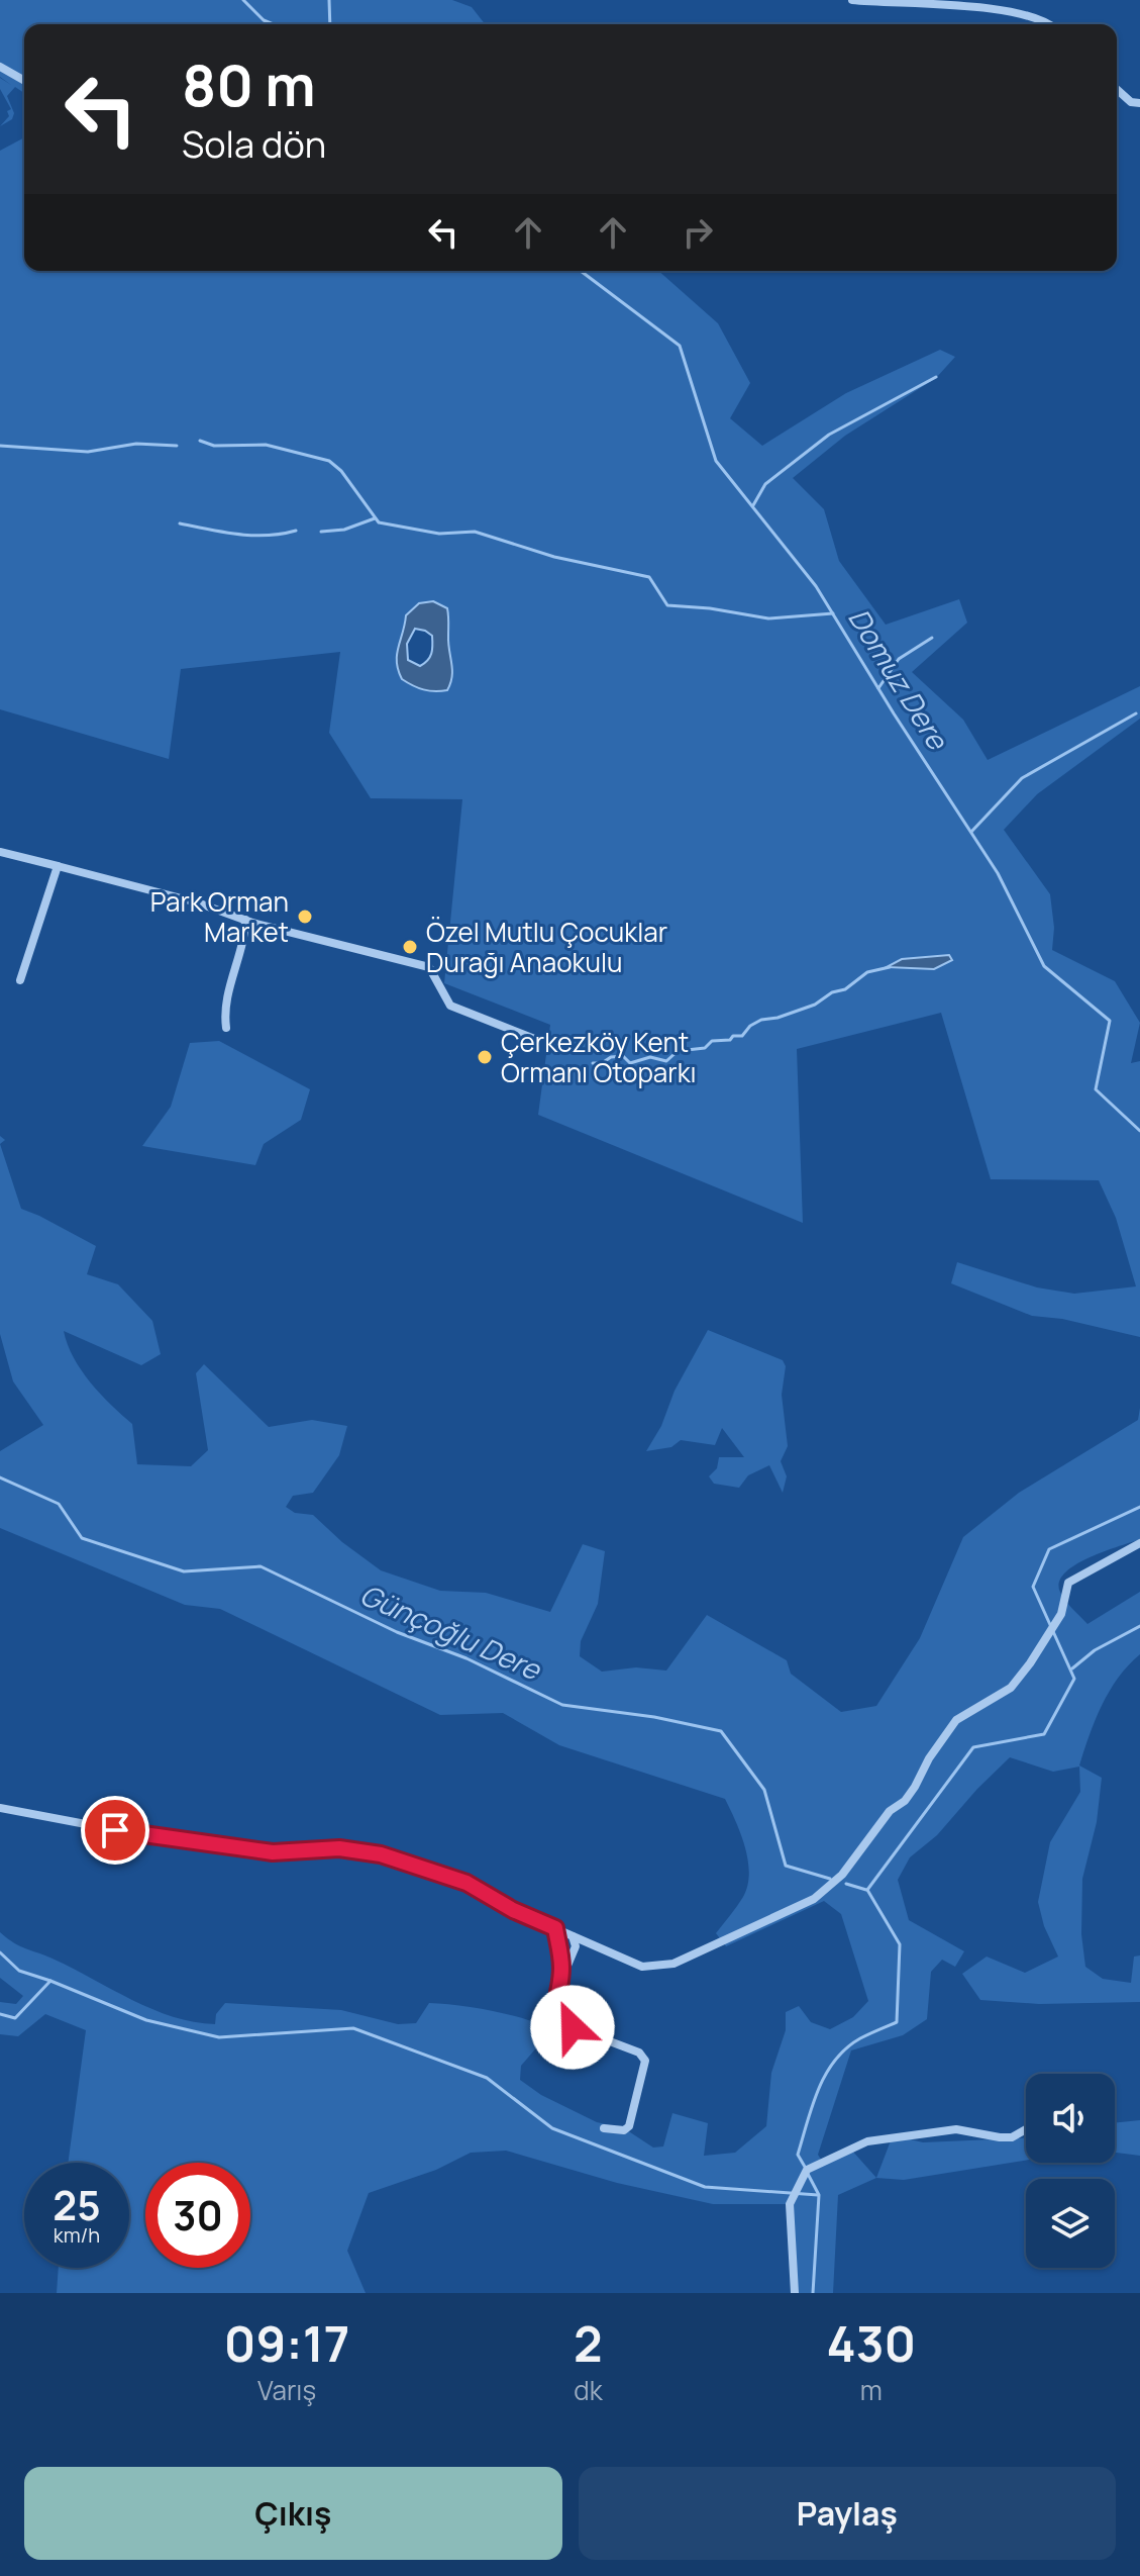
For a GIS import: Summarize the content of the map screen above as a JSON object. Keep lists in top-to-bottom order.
{
  "water": ["Domuz Dere", "Günçoğlu Dere"],
  "places": ["Park Orman Market", "Özel Mutlu Çocuklar Durağı Anaokulu", "Çerkezköy Kent Ormanı Otoparkı"],
  "page": {
    "turn": ["80 m", "Sola dön"],
    "speed": "25 km/h",
    "limit": "30",
    "eta": [
      "09:17",
      "Varış",
      "2",
      "dk",
      "430",
      "m"
    ],
    "buttons": ["Çıkış", "Paylaş"]
  }
}
